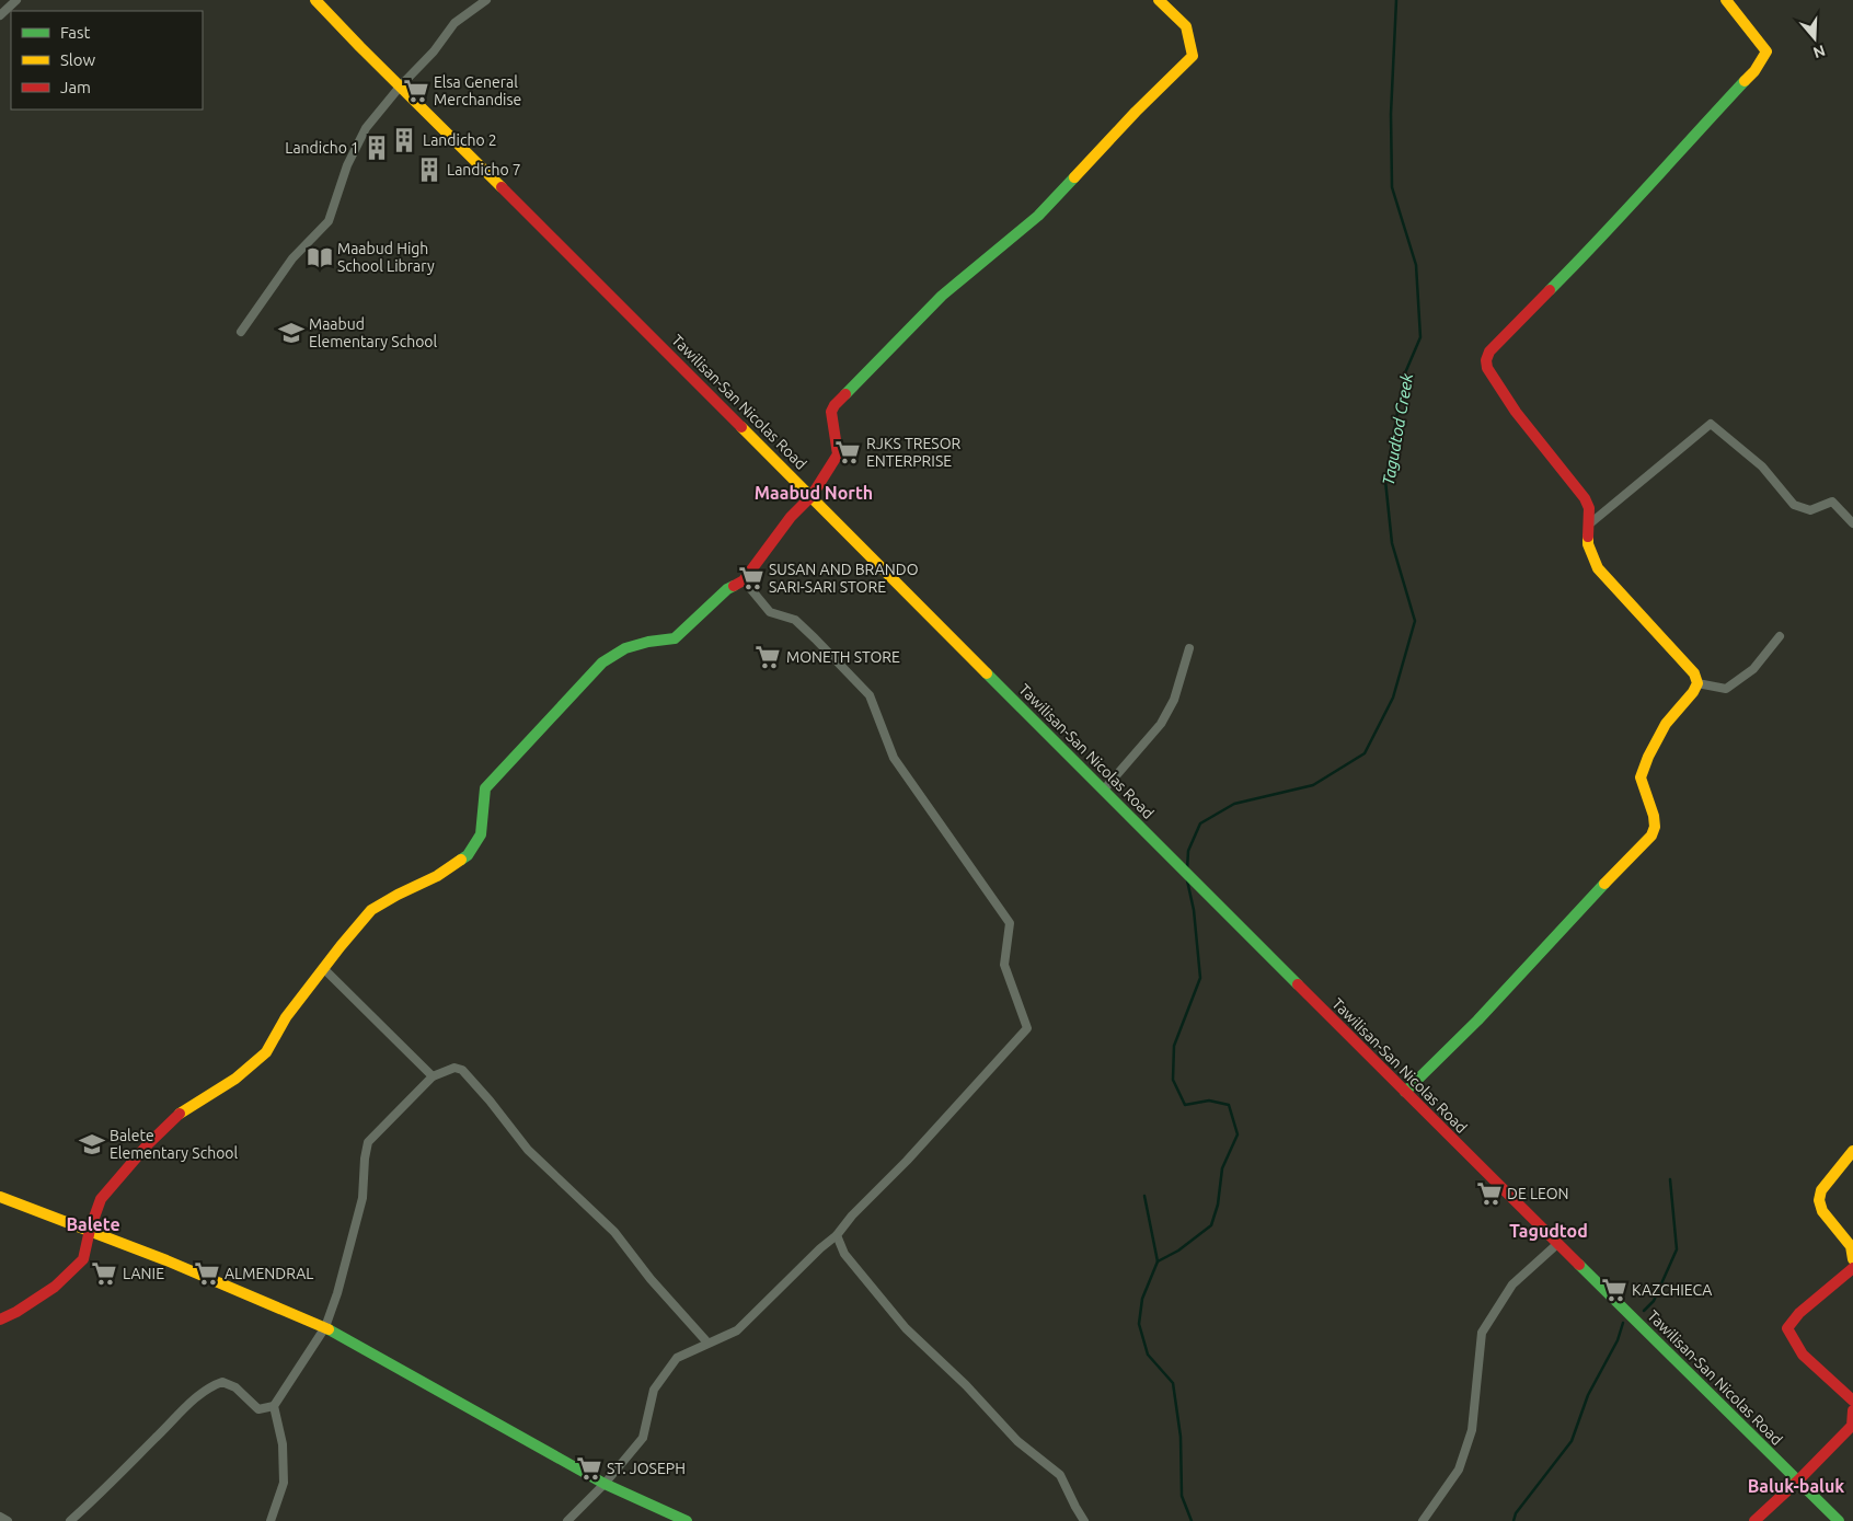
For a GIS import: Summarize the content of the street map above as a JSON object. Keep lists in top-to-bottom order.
{
  "streets": {
    "street": ["Tawilisan-San Nicolas Road"]
  },
  "districts": [
    "Maabud North",
    "Balete",
    "Tagudtod",
    "Baluk-baluk"
  ],
  "water": ["Tagudtod Creek"],
  "places": {
    "supermarket": [
      "Elsa General Merchandise",
      "RJKS TRESOR ENTERPRISE",
      "SUSAN AND BRANDO SARI-SARI STORE",
      "MONETH STORE",
      "DE LEON",
      "LANIE",
      "ALMENDRAL",
      "KAZCHIECA",
      "ST. JOSEPH"
    ],
    "building": ["Landicho 2", "Landicho 1", "Landicho 7"],
    "library": ["Maabud High School Library"],
    "school or university": ["Maabud Elementary School", "Balete Elementary School"]
  },
  "legend": ["Fast", "Slow", "Jam"],
  "north": "bottom"
}
